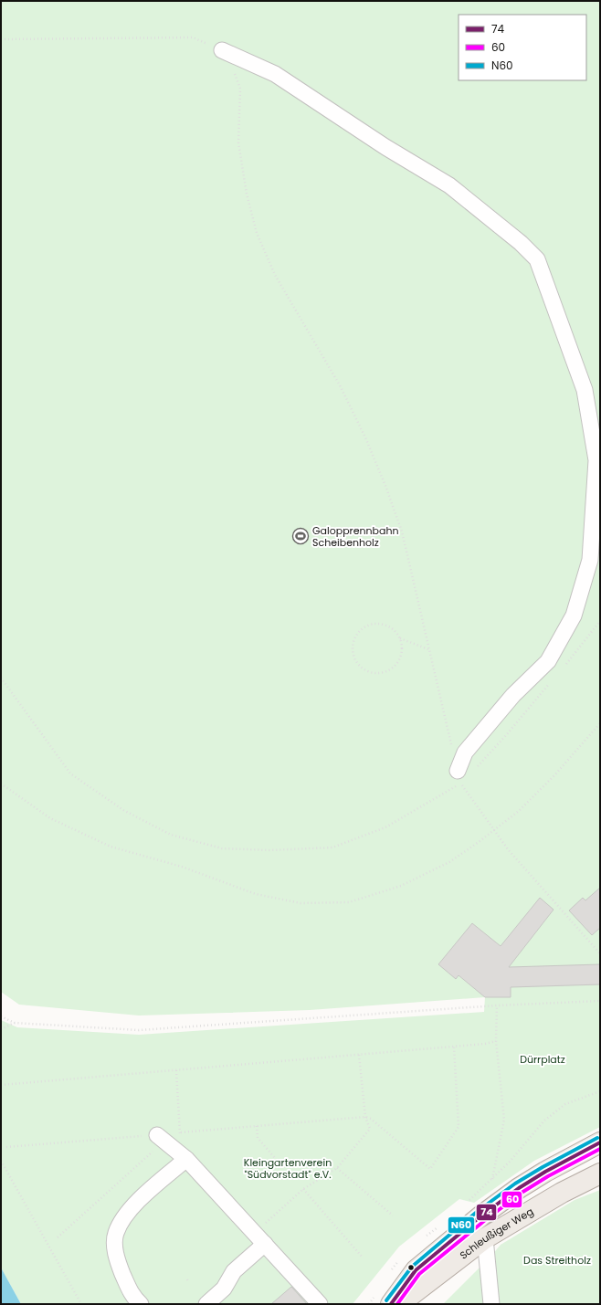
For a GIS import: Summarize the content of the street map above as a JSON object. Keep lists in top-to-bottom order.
{
  "streets": {
    "main road": ["Schleußiger Weg"]
  },
  "parks": ["Dürrplatz", "Kleingartenverein \"Südvorstadt\" e.V.", "Das Streitholz"],
  "places": {
    "sports": ["Galopprennbahn Scheibenholz"]
  },
  "lines": ["transit line N60", "transit line 74", "transit line 60"],
  "legend": ["74", "60", "N60"]
}
